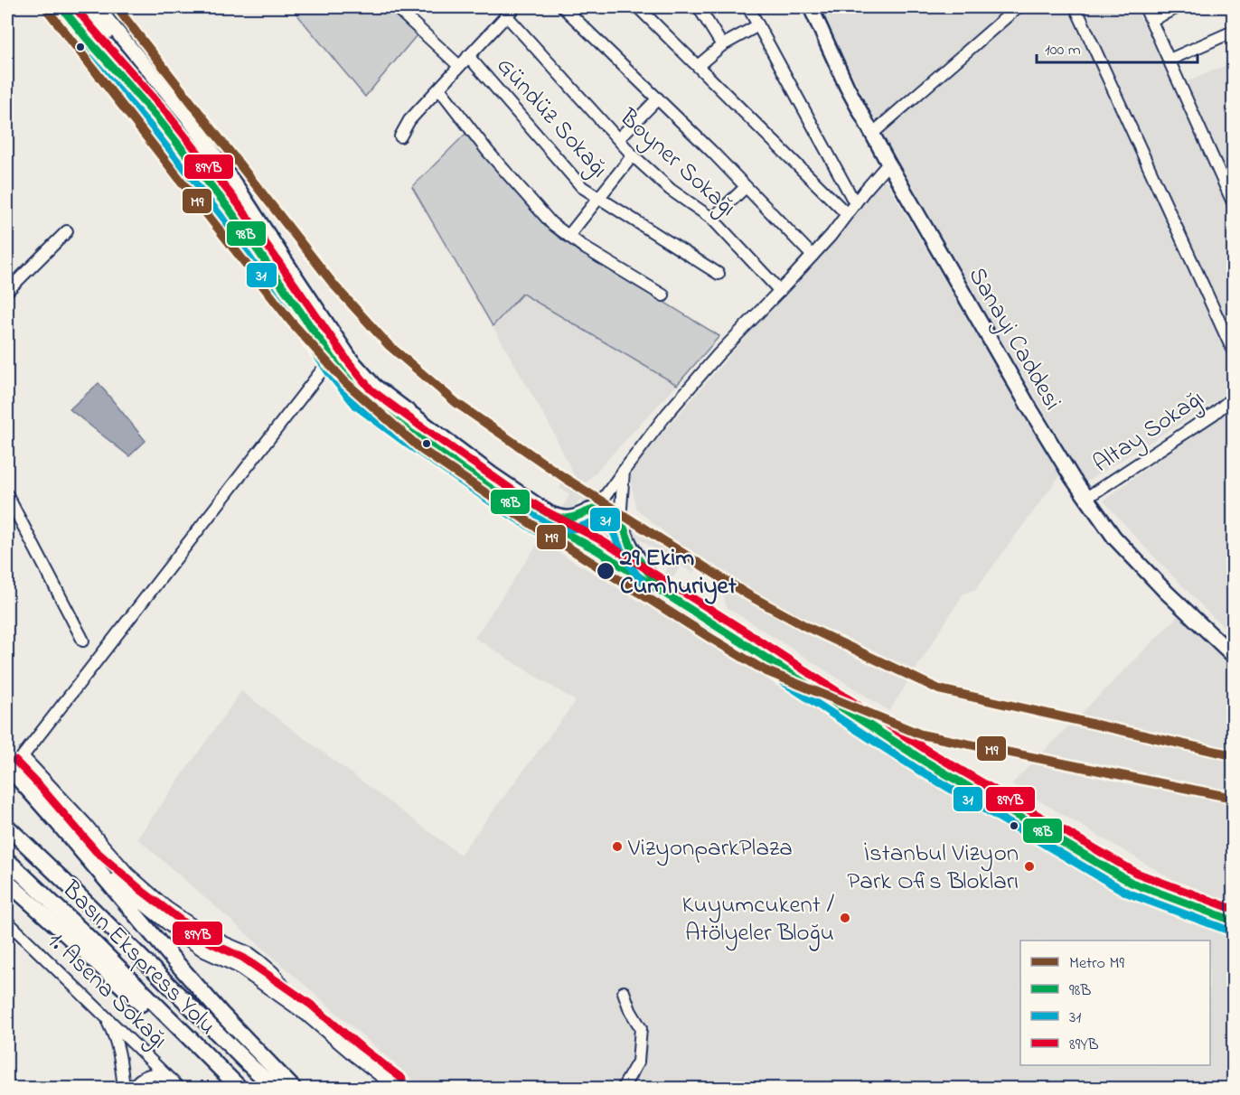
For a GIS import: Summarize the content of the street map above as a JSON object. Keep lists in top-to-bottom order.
{
  "streets": {
    "highway": ["Basın Ekspress Yolu"],
    "main road": ["Sanayi Caddesi"],
    "street": [
      "Gündüz Sokağı",
      "Boyner Sokağı",
      "Altay Sokağı",
      "1. Asena Sokağı"
    ]
  },
  "crossings": [
    ["Sanayi Caddesi", "Altay Sokağı"]
  ],
  "places": [
    "29 Ekim Cumhuriyet",
    "VizyonparkPlaza",
    "İstanbul Vizyon Park Ofis Blokları",
    "Kuyumcukent / Atölyeler Bloğu"
  ],
  "lines": [
    "metro line M9",
    "transit line 98B",
    "transit line 89YB",
    "transit line 31"
  ],
  "legend": [
    "Metro M9",
    "98B",
    "31",
    "89YB"
  ],
  "scale_bar": "100 m"
}
